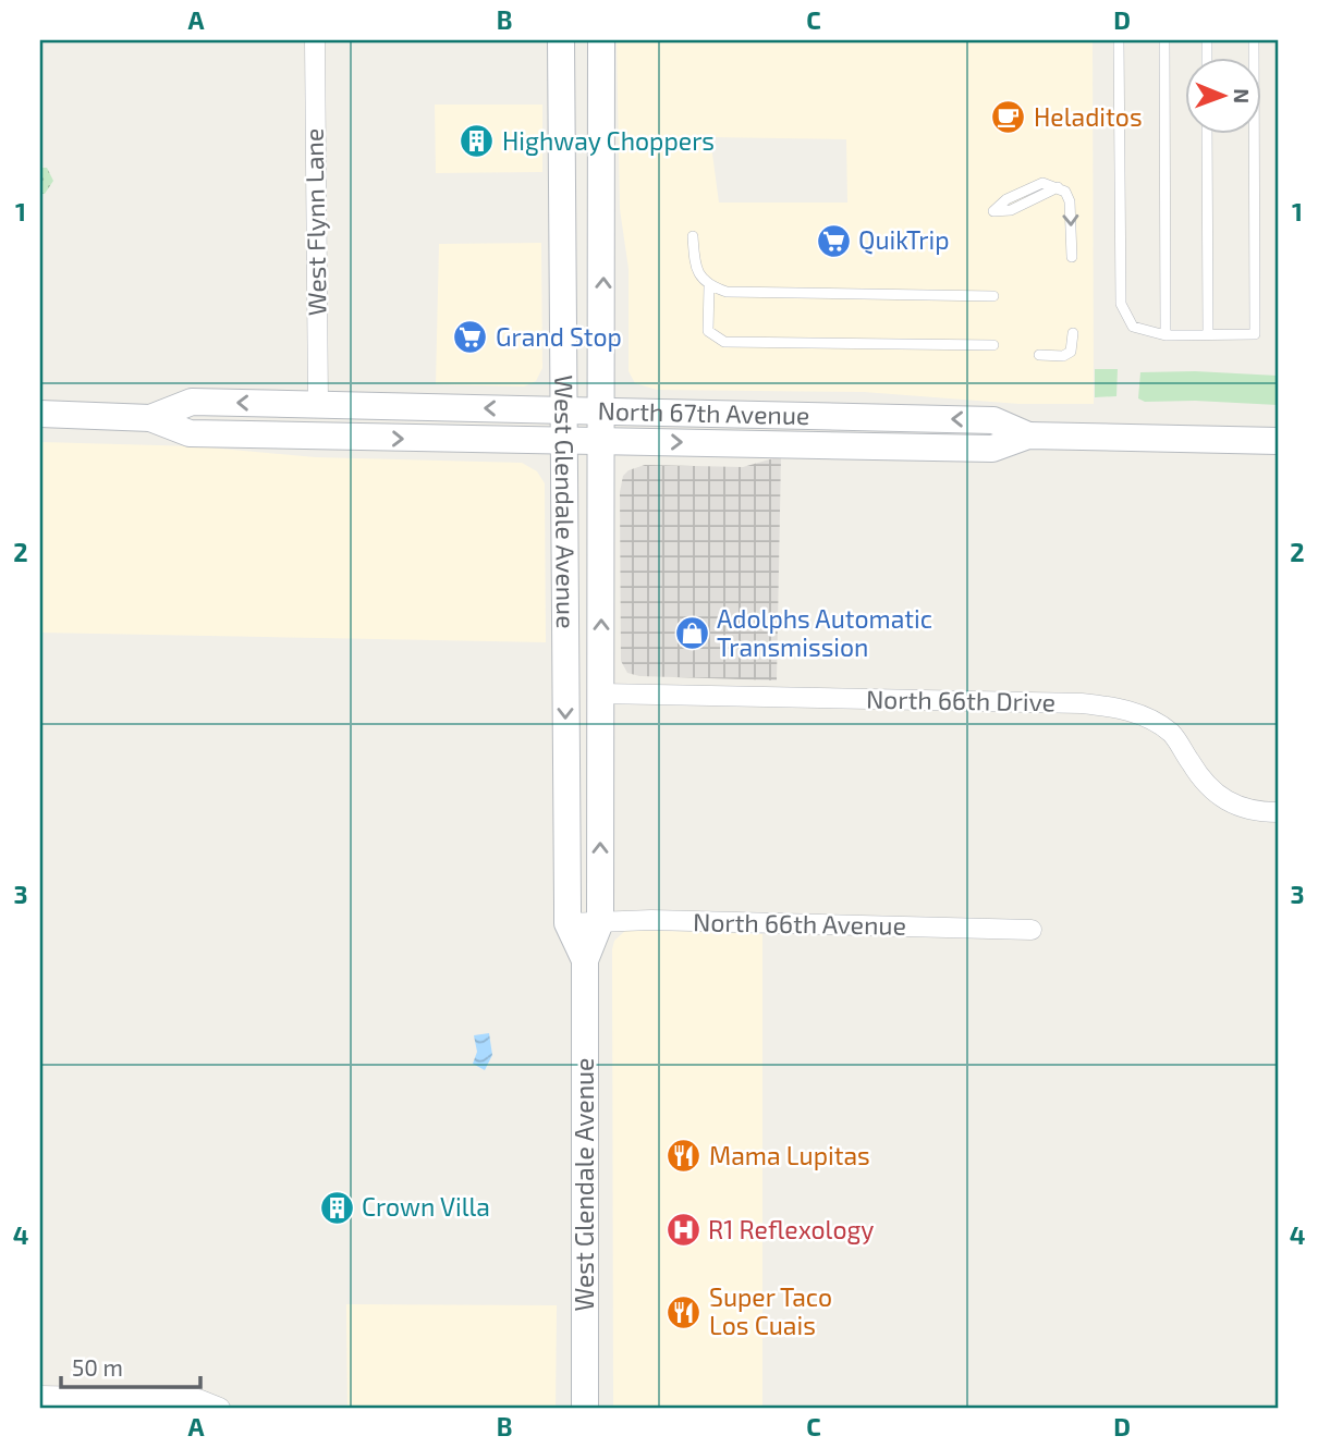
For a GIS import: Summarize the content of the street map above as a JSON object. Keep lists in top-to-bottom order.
{
  "streets": {
    "main road": ["North 67th Avenue", "West Glendale Avenue"],
    "street": ["West Flynn Lane", "North 66th Drive", "North 66th Avenue"]
  },
  "crossings": [
    ["West Flynn Lane", "North 67th Avenue"],
    ["North 67th Avenue", "West Glendale Avenue"],
    ["West Glendale Avenue", "North 66th Drive"],
    ["West Glendale Avenue", "North 66th Avenue"]
  ],
  "places": {
    "cafe": ["Heladitos"],
    "building": ["Highway Choppers", "Crown Villa"],
    "supermarket": ["QuikTrip", "Grand Stop"],
    "shop": ["Adolphs Automatic Transmission"],
    "restaurant": ["Mama Lupitas", "Super Taco Los Cuais"],
    "hospital": ["R1 Reflexology"]
  },
  "scale_bar": "50 m",
  "north": "right",
  "grid": {
    "columns": [
      "A",
      "B",
      "C",
      "D"
    ],
    "rows": [
      "1",
      "2",
      "3",
      "4"
    ]
  }
}
